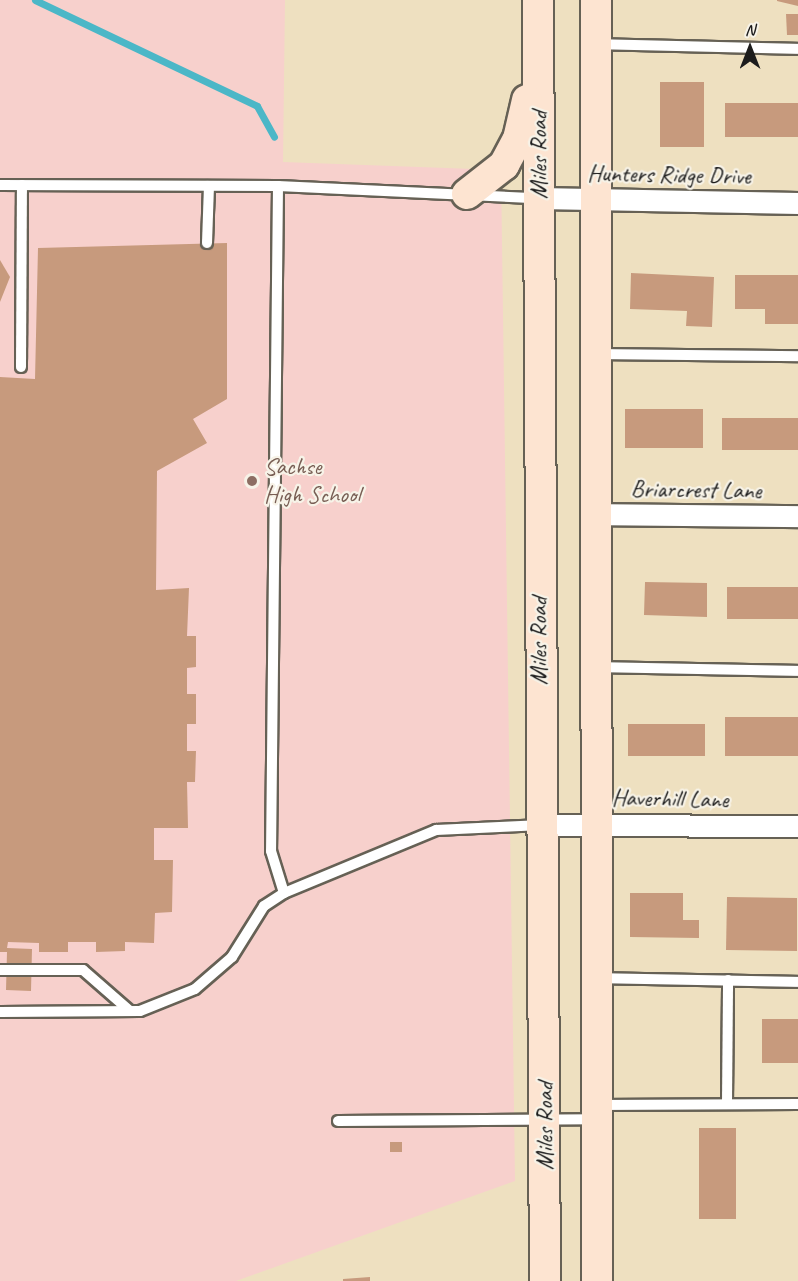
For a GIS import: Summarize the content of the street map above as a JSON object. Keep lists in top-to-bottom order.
{
  "streets": {
    "main road": ["Miles Road"],
    "street": ["Hunters Ridge Drive", "Briarcrest Lane", "Haverhill Lane"]
  },
  "crossings": [
    ["Miles Road", "Hunters Ridge Drive"],
    ["Miles Road", "Briarcrest Lane"],
    ["Miles Road", "Haverhill Lane"]
  ],
  "places": ["Sachse High School"],
  "north": "top"
}
